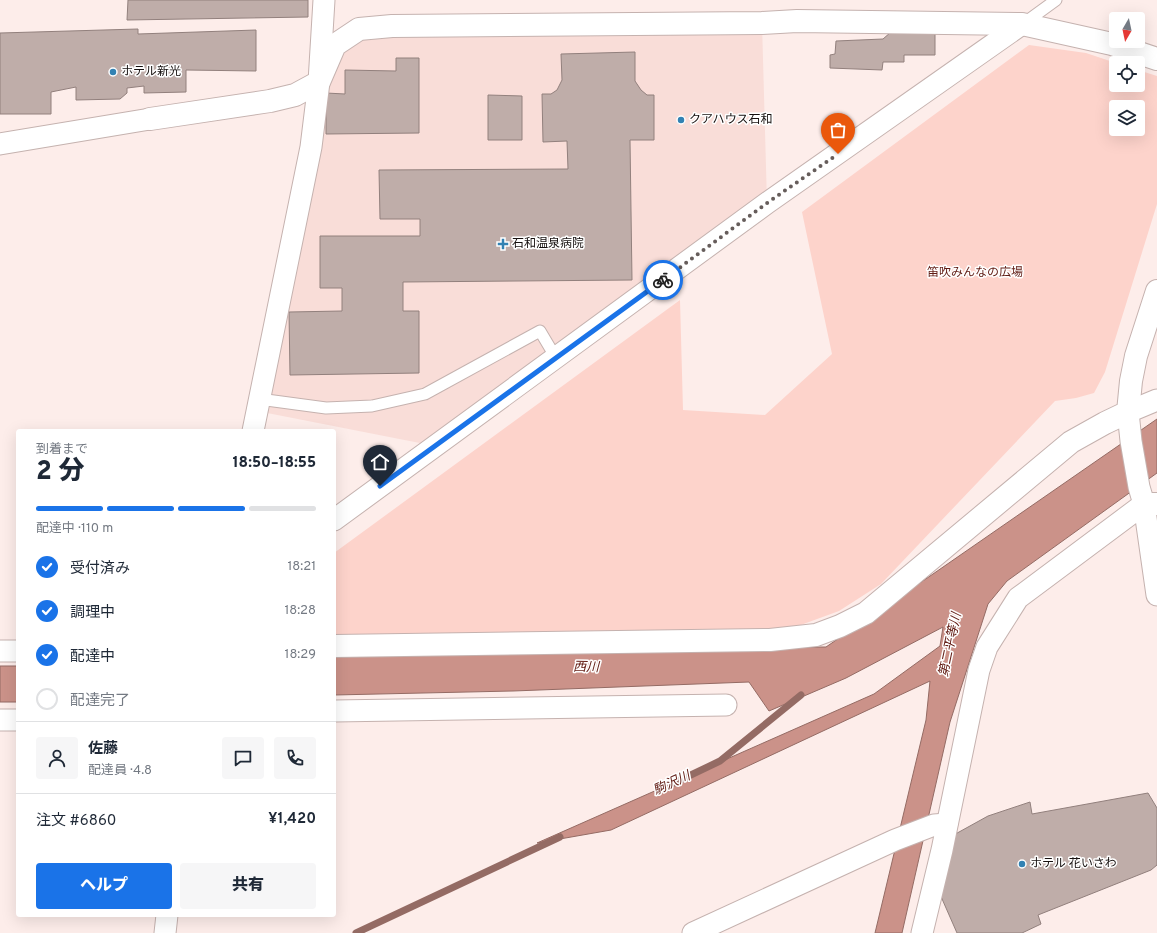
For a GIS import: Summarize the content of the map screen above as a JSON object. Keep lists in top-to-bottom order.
{
  "water": ["第二平等川", "西川", "駒沢川"],
  "parks": ["笛吹みんなの広場"],
  "places": {
    "other": ["ホテル新光", "クアハウス石和", "ホテル 花いさわ"],
    "health": ["石和温泉病院"]
  },
  "north": "bottom",
  "page": {
    "heading": ["2 分", "到着まで", "18:50–18:55"],
    "panel": [
      "佐藤",
      "配達員 · 4.8",
      "注文 #6860",
      "¥1,420"
    ],
    "bar": "配達中 · 110 m",
    "list": [
      ["受付済み", "18:21"],
      ["調理中", "18:28"],
      ["配達中", "18:29"],
      "配達完了"
    ],
    "buttons": ["ヘルプ", "共有"]
  }
}
